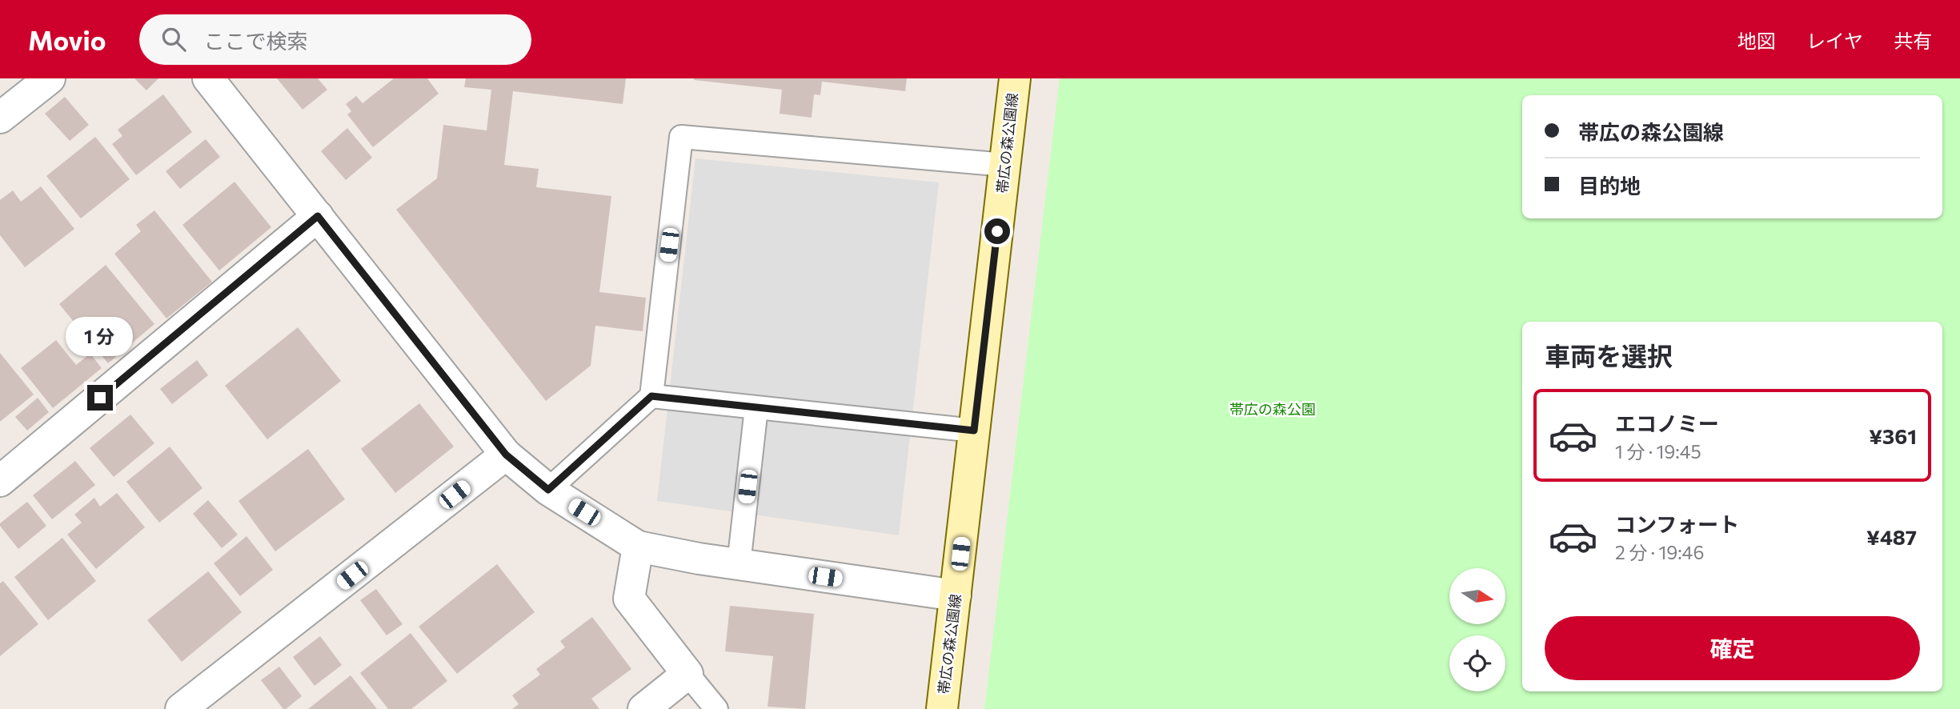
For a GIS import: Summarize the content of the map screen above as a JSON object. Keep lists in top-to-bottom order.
{
  "streets": {
    "main road": ["帯広の森公園線"]
  },
  "parks": ["帯広の森公園"],
  "north": "right",
  "page": {
    "header": "Movio",
    "search": "ここで検索",
    "nav": ["地図", "レイヤ", "共有"],
    "banner": ["帯広の森公園線", "目的地"],
    "bubble": "1 分",
    "heading": "車両を選択",
    "list": [
      {
        "name": "エコノミー",
        "note": "1 分 · 19:45",
        "value": "¥361"
      },
      {
        "name": "コンフォート",
        "note": "2 分 · 19:46",
        "value": "¥487"
      }
    ],
    "buttons": "確定"
  }
}
